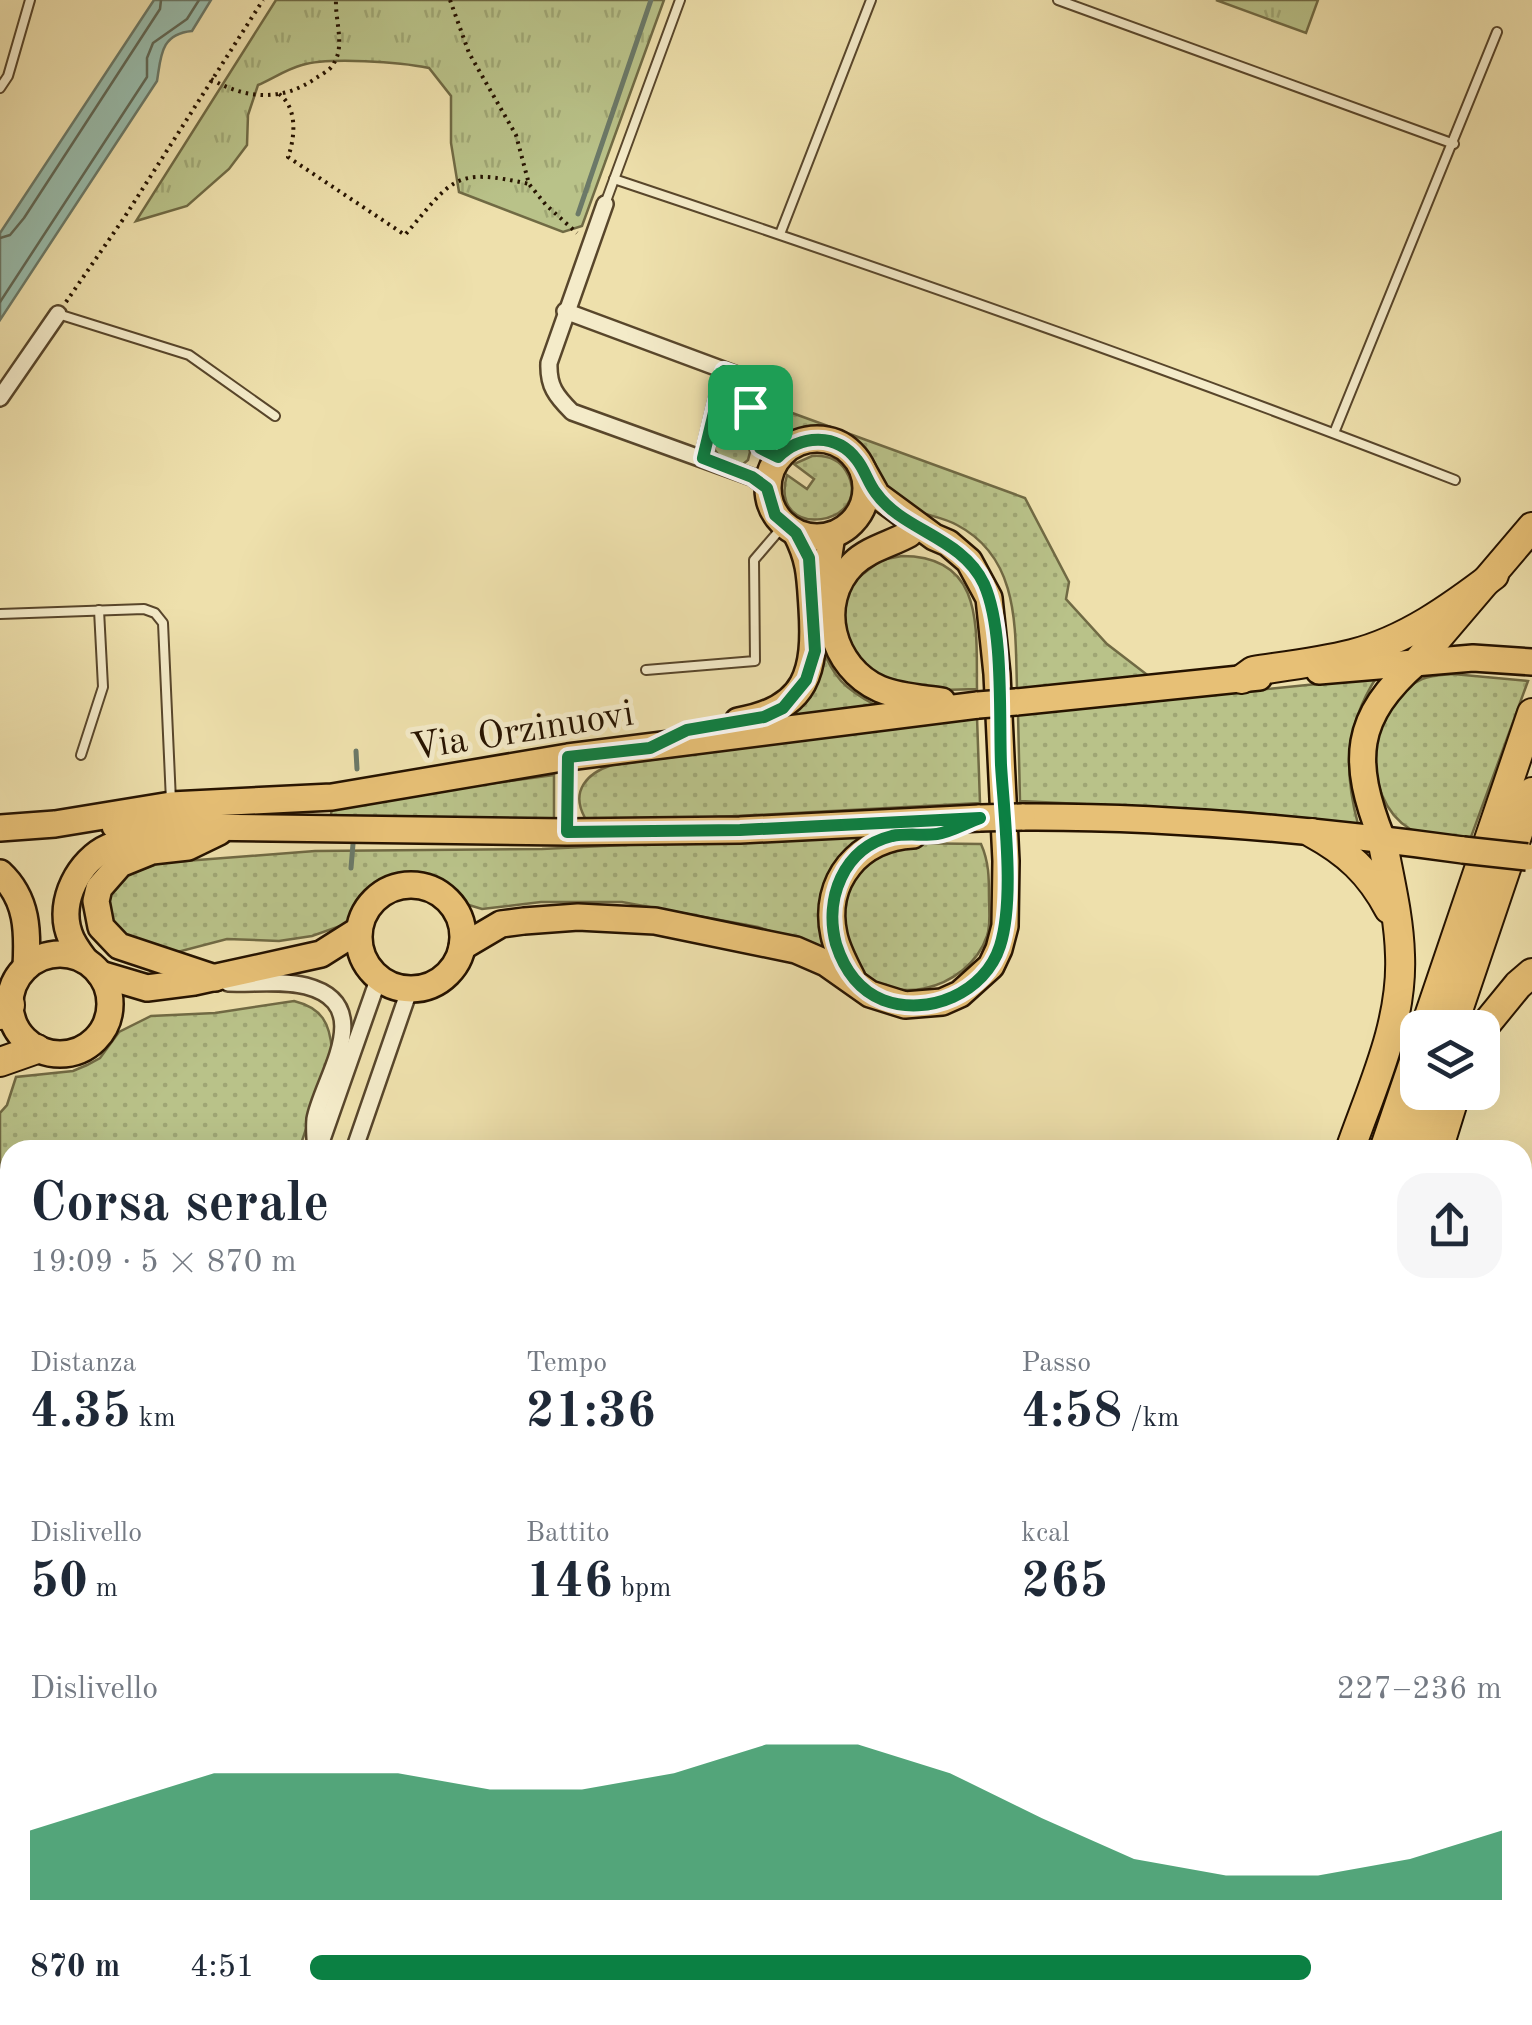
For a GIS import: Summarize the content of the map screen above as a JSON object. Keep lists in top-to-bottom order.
{
  "streets": {
    "main road": ["Via Orzinuovi"]
  },
  "page": {
    "heading": ["Corsa serale", "19:09 · 5 × 870 m"],
    "stats": [
      ["Distanza", "4.35 km"],
      ["Tempo", "21:36"],
      ["Passo", "4:58 /km"],
      ["Dislivello", "50 m"],
      ["Battito", "146 bpm"],
      ["kcal", "265"]
    ],
    "chart": ["Dislivello", "227–236 m"],
    "list": [
      {
        "name": "870 m",
        "note": "4:51"
      }
    ]
  }
}
